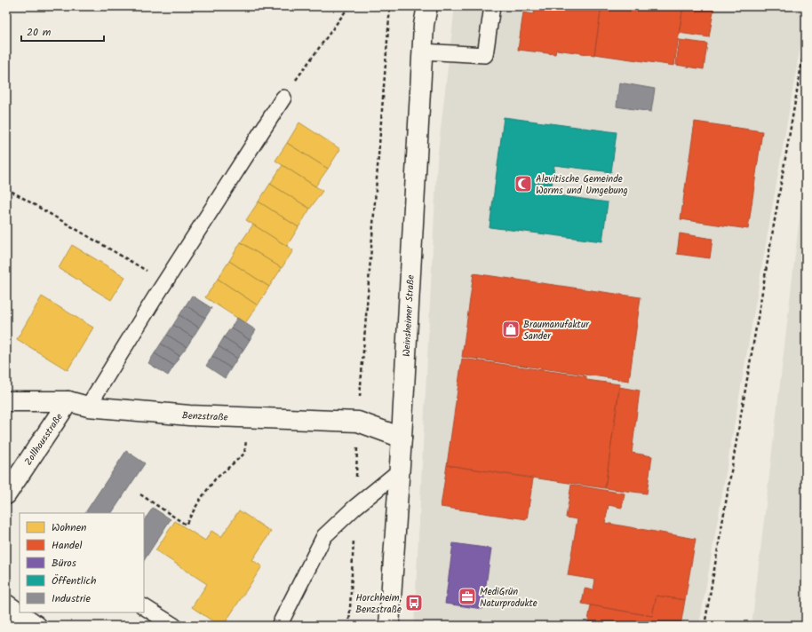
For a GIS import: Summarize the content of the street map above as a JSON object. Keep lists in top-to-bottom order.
{
  "streets": {
    "main road": ["Weinsheimer Straße", "Benzstraße", "Zollhausstraße"]
  },
  "crossings": [
    ["Weinsheimer Straße", "Benzstraße"],
    ["Benzstraße", "Zollhausstraße"]
  ],
  "places": {
    "mosque": ["Alevitische Gemeinde Worms und Umgebung"],
    "shop": ["Braumanufaktur Sander"],
    "office": ["MediGrün Naturprodukte"],
    "bus stop": ["Horchheim, Benzstraße"]
  },
  "legend": [
    "Wohnen",
    "Handel",
    "Büros",
    "Öffentlich",
    "Industrie"
  ],
  "scale_bar": "20 m"
}
